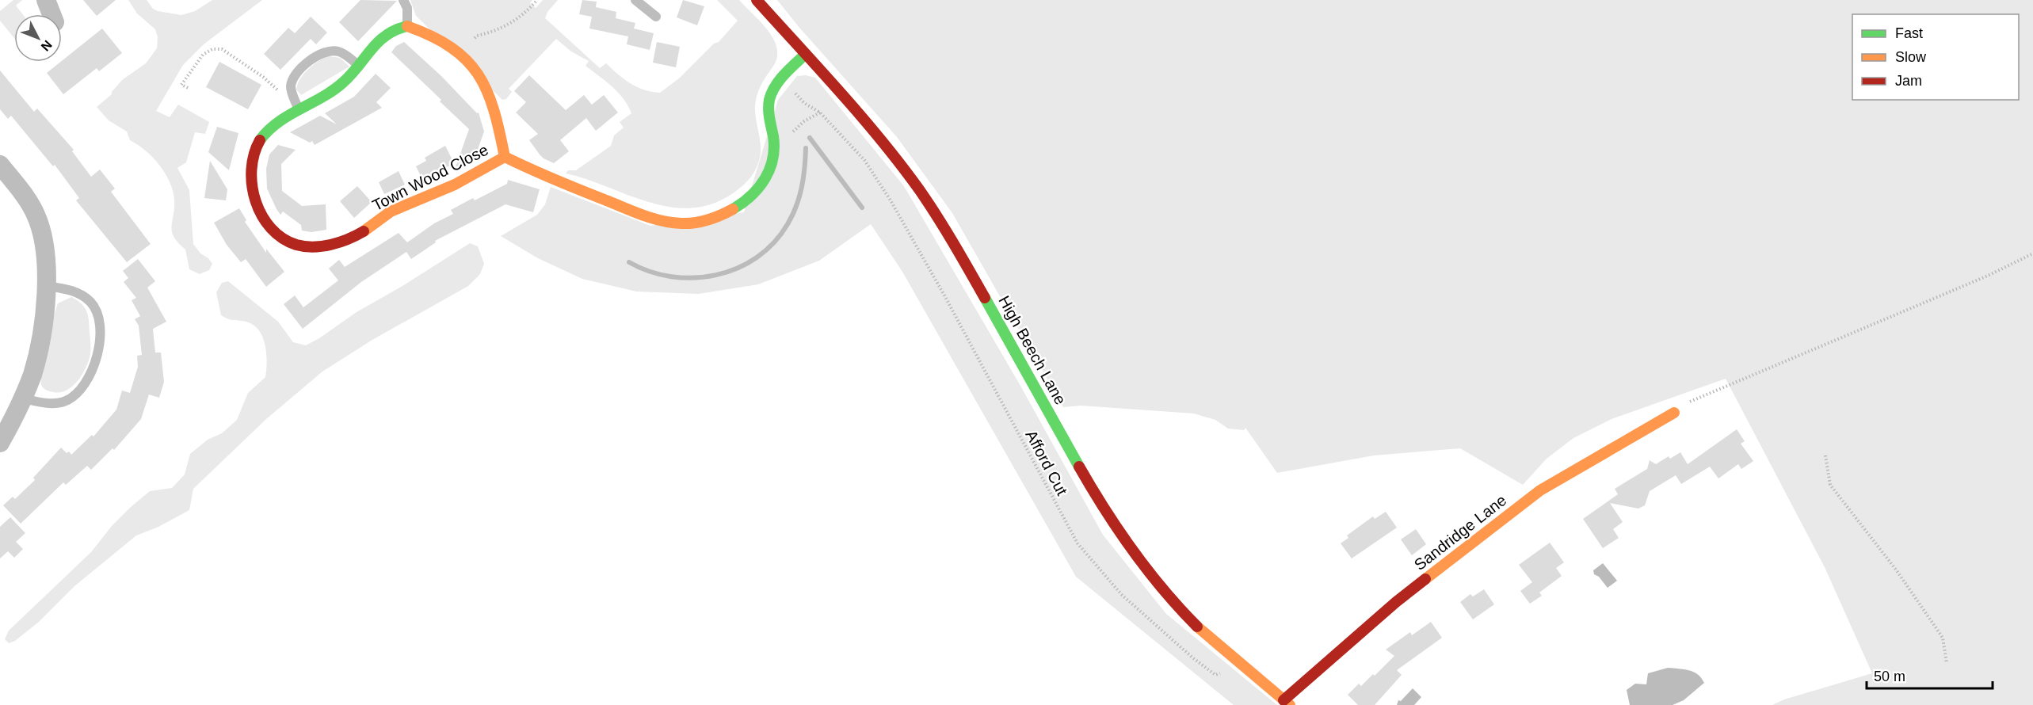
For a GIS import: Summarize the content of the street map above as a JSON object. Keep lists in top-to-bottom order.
{
  "streets": {
    "street": ["Town Wood Close", "High Beech Lane", "Sandridge Lane"],
    "path": ["Afford Cut"]
  },
  "crossings": [
    ["Town Wood Close", "High Beech Lane"],
    ["High Beech Lane", "Afford Cut"],
    ["High Beech Lane", "Sandridge Lane"]
  ],
  "legend": ["Fast", "Slow", "Jam"],
  "scale_bar": "50 m",
  "north": "bottom right"
}
